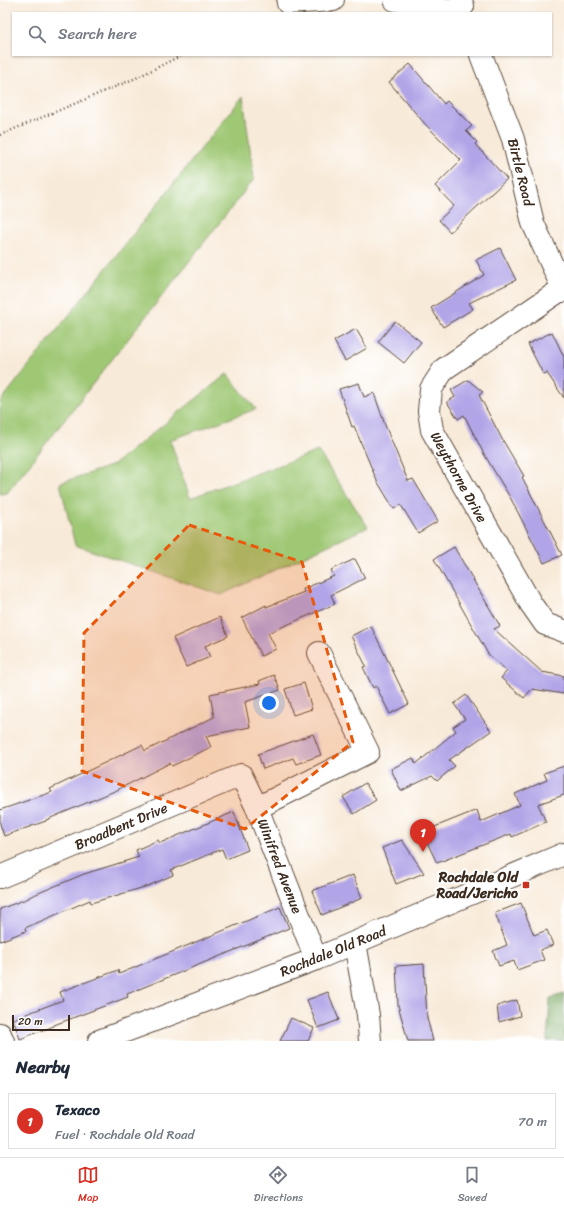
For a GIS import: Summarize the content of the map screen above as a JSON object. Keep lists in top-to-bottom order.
{
  "streets": {
    "street": [
      "Birtle Road",
      "Weythorne Drive",
      "Broadbent Drive",
      "Winifred Avenue",
      "Rochdale Old Road"
    ]
  },
  "crossings": [
    ["Birtle Road", "Weythorne Drive"],
    ["Broadbent Drive", "Winifred Avenue"],
    ["Winifred Avenue", "Rochdale Old Road"]
  ],
  "places": {
    "transit": ["Rochdale Old Road/Jericho"]
  },
  "scale_bar": "20 m",
  "page": {
    "search": "Search here",
    "pins": "1",
    "scale": "20 m",
    "heading": "Nearby",
    "list": [
      {
        "mark": "1",
        "name": "Texaco",
        "note": "Fuel · Rochdale Old Road",
        "value": "70 m"
      }
    ],
    "nav": ["Map", "Directions", "Saved"]
  }
}
